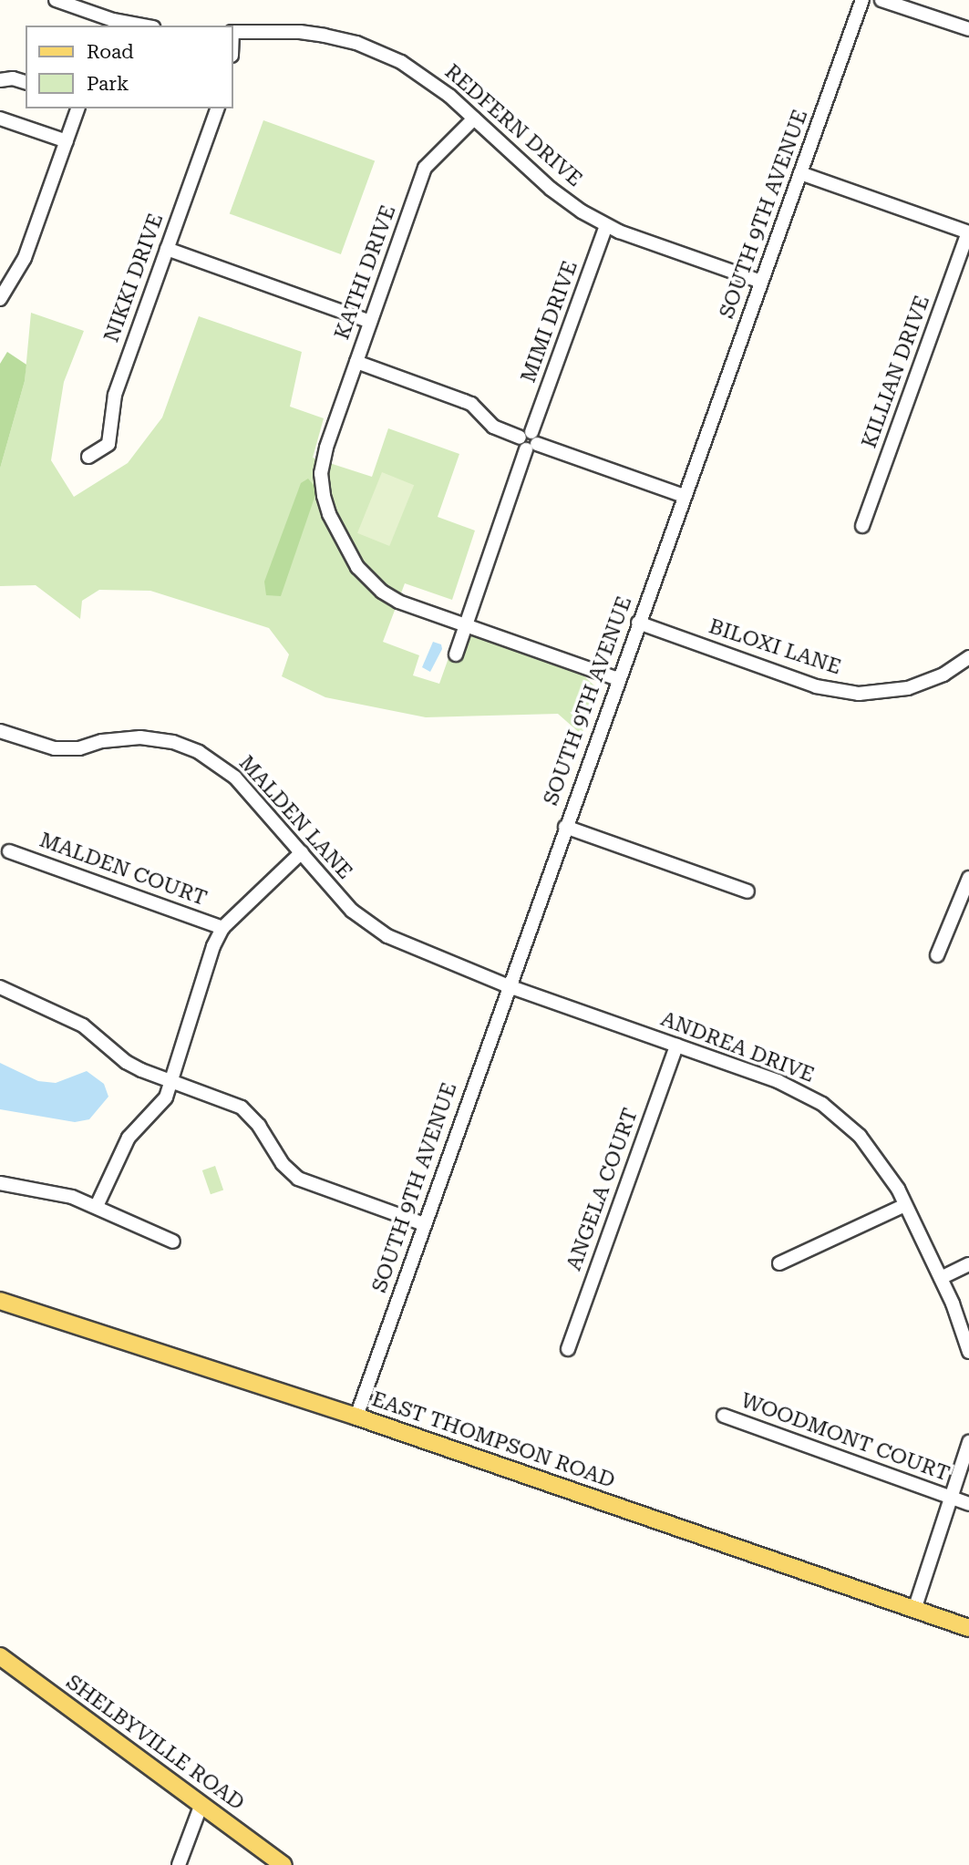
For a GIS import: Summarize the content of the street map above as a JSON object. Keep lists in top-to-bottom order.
{
  "streets": {
    "main road": ["EAST THOMPSON ROAD", "SHELBYVILLE ROAD"],
    "street": [
      "REDFERN DRIVE",
      "SOUTH 9TH AVENUE",
      "KATHI DRIVE",
      "NIKKI DRIVE",
      "MIMI DRIVE",
      "KILLIAN DRIVE",
      "BILOXI LANE",
      "MALDEN LANE",
      "MALDEN COURT",
      "ANDREA DRIVE",
      "ANGELA COURT",
      "WOODMONT COURT"
    ]
  },
  "crossings": [
    ["REDFERN DRIVE", "SOUTH 9TH AVENUE"],
    ["REDFERN DRIVE", "KATHI DRIVE"],
    ["REDFERN DRIVE", "MIMI DRIVE"],
    ["SOUTH 9TH AVENUE", "BILOXI LANE"],
    ["SOUTH 9TH AVENUE", "MALDEN LANE"],
    ["SOUTH 9TH AVENUE", "ANDREA DRIVE"],
    ["SOUTH 9TH AVENUE", "EAST THOMPSON ROAD"],
    ["KATHI DRIVE", "MIMI DRIVE"],
    ["MALDEN LANE", "ANDREA DRIVE"],
    ["ANDREA DRIVE", "ANGELA COURT"]
  ],
  "legend": ["Road", "Park"]
}
